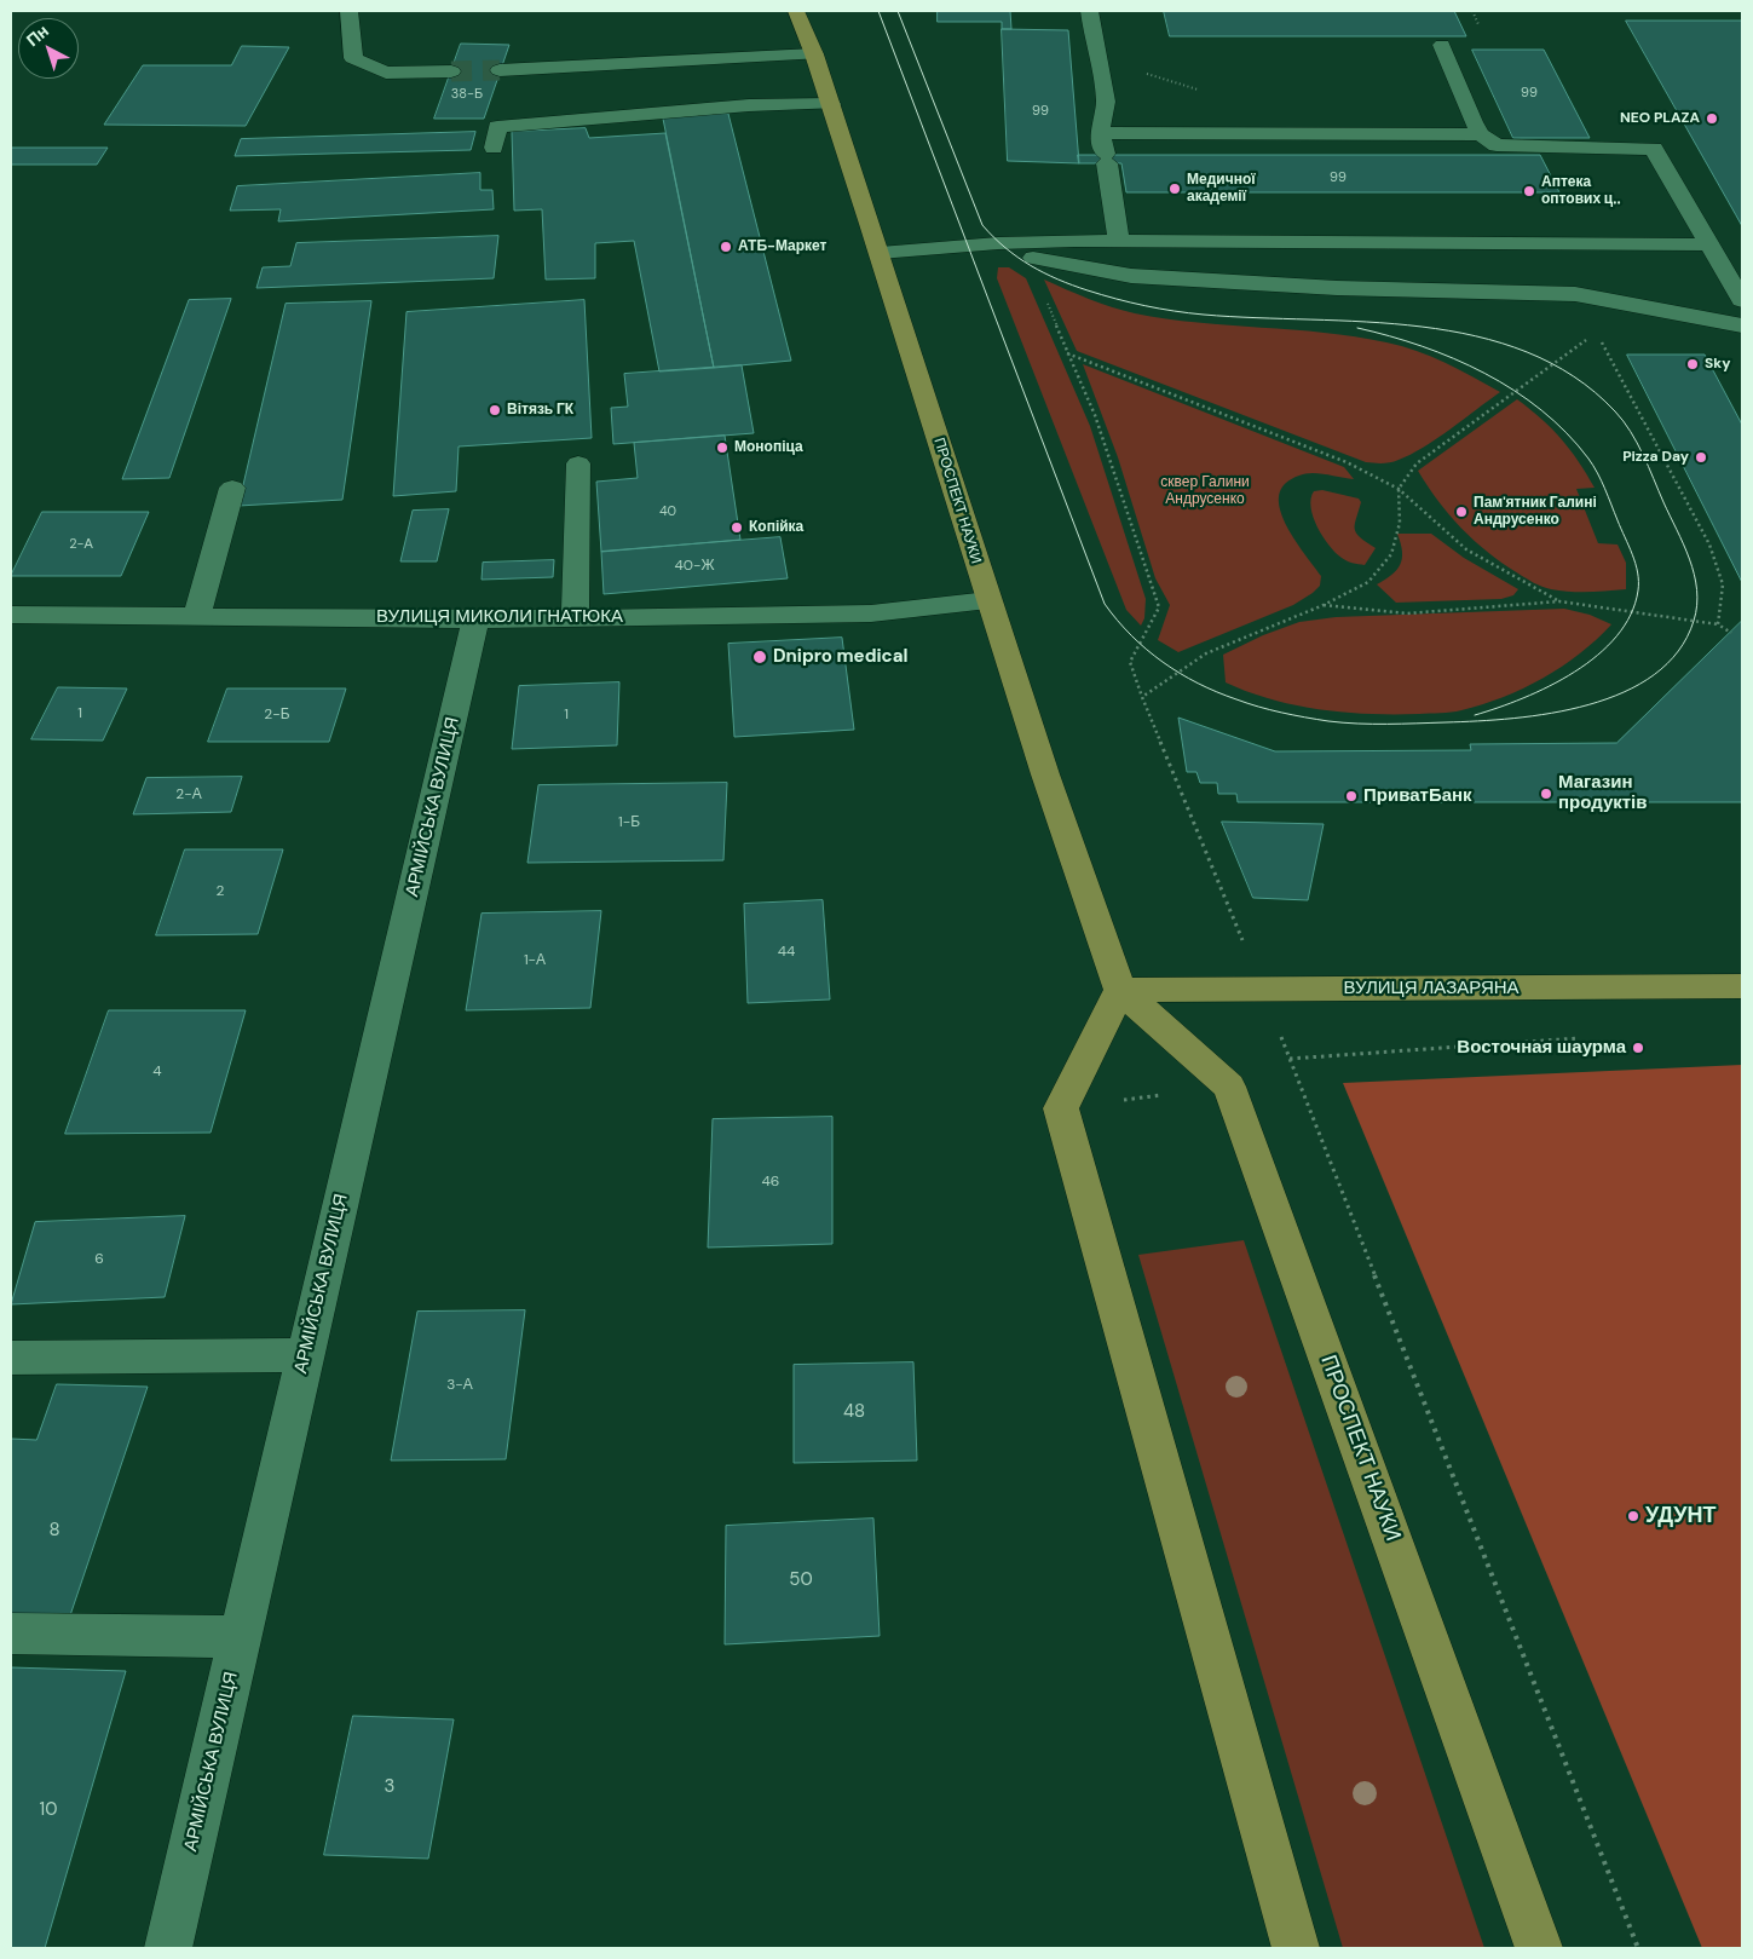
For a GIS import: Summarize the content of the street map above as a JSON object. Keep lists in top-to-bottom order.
{
  "streets": {
    "main road": ["ПРОСПЕКТ НАУКИ", "ВУЛИЦЯ ЛАЗАРЯНА"],
    "street": ["ВУЛИЦЯ МИКОЛИ ГНАТЮКА", "АРМІЙСЬКА ВУЛИЦЯ"]
  },
  "crossings": [
    ["ПРОСПЕКТ НАУКИ", "ВУЛИЦЯ МИКОЛИ ГНАТЮКА"],
    ["ПРОСПЕКТ НАУКИ", "ВУЛИЦЯ ЛАЗАРЯНА"],
    ["ВУЛИЦЯ МИКОЛИ ГНАТЮКА", "АРМІЙСЬКА ВУЛИЦЯ"]
  ],
  "parks": ["сквер Галини Андрусенко"],
  "places": [
    "NEO PLAZA",
    "Медичної академії",
    "Аптека оптових ц‥",
    "АТБ-Маркет",
    "Sky",
    "Вітязь ГК",
    "Монопіца",
    "Pizza Day",
    "Пам'ятник Галині Андрусенко",
    "Копійка",
    "Dnipro medical",
    "Магазин продуктів",
    "ПриватБанк",
    "Восточная шаурма",
    "УДУНТ"
  ],
  "house_numbers": [
    "99",
    "38-Б",
    "99",
    "99",
    "40",
    "2-А",
    "40-Ж",
    "1",
    "2-Б",
    "1",
    "2-А",
    "1-Б",
    "2",
    "44",
    "1-А",
    "4",
    "46",
    "6",
    "3-А",
    "48",
    "8",
    "50",
    "3",
    "10"
  ],
  "north": "top left"
}
